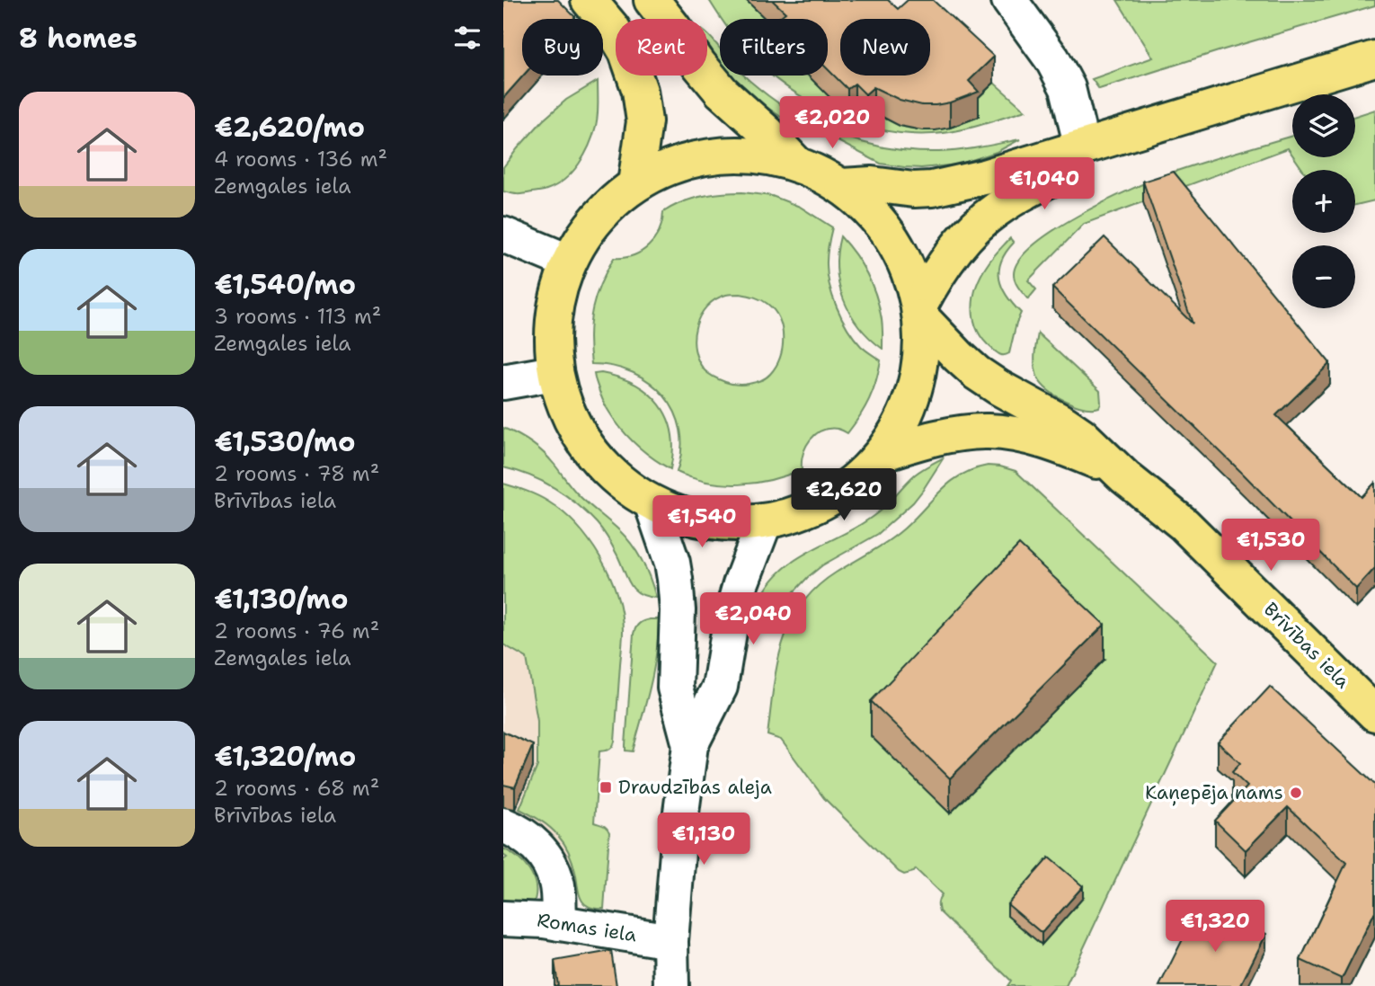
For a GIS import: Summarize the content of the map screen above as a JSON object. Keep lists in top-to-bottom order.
{
  "streets": {
    "main road": ["Brīvības iela"],
    "street": ["Romas iela"]
  },
  "places": {
    "transit": ["Draudzības aleja"],
    "other": ["Kaņepēja nams"]
  },
  "page": {
    "heading": "8 homes",
    "chip": [
      "Buy",
      "Rent",
      "Filters",
      "New"
    ],
    "list": [
      {
        "name": "€2,620/mo",
        "note": "4 rooms · 136 m² · Zemgales iela"
      },
      {
        "name": "€1,540/mo",
        "note": "3 rooms · 113 m² · Zemgales iela"
      },
      {
        "name": "€1,530/mo",
        "note": "2 rooms · 78 m² · Brīvības iela"
      },
      {
        "name": "€1,130/mo",
        "note": "2 rooms · 76 m² · Zemgales iela"
      },
      {
        "name": "€1,320/mo",
        "note": "2 rooms · 68 m² · Brīvības iela"
      }
    ],
    "map_buttons": ["+", "−"],
    "price": [
      "€2,020",
      "€1,040",
      "€2,620",
      "€1,540",
      "€1,530",
      "€2,040",
      "€1,130",
      "€1,320"
    ]
  }
}
